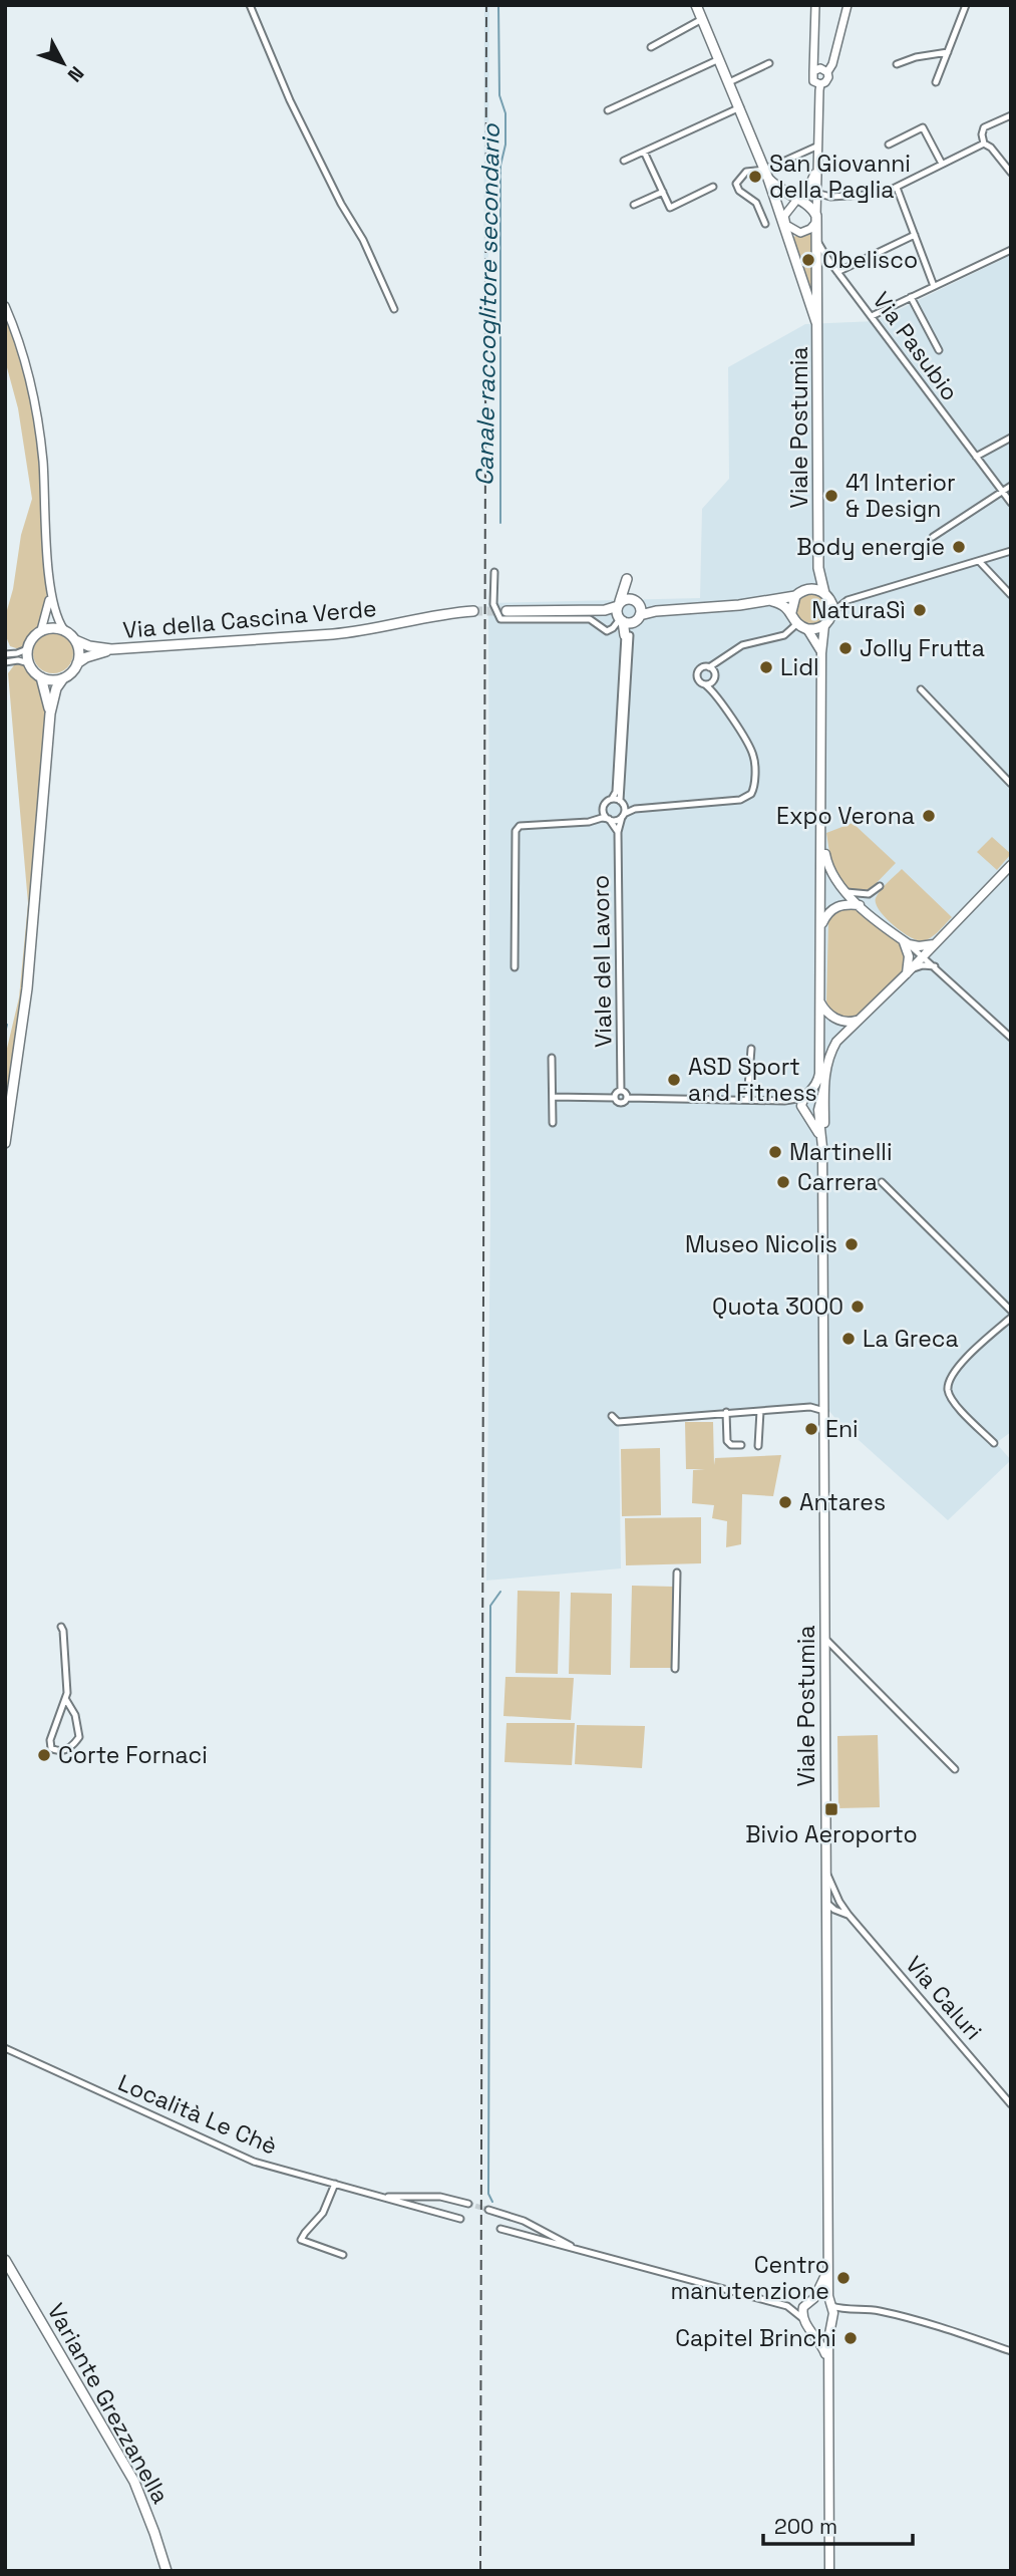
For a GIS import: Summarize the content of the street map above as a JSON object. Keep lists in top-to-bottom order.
{
  "streets": {
    "main road": ["Viale Postumia", "Via della Cascina Verde", "Variante Grezzanella"],
    "street": [
      "Via Pasubio",
      "Viale del Lavoro",
      "Via Caluri",
      "Località Le Chè"
    ]
  },
  "crossings": [
    ["Via Pasubio", "Viale Postumia"],
    ["Viale Postumia", "Via Caluri"]
  ],
  "water": ["Canale raccoglitore secondario"],
  "places": {
    "other": [
      "San Giovanni della Paglia",
      "Obelisco",
      "41 Interior & Design",
      "Body energie",
      "NaturaSì",
      "Jolly Frutta",
      "Lidl",
      "Expo Verona",
      "ASD Sport and Fitness",
      "Martinelli",
      "Carrera",
      "Museo Nicolis",
      "Quota 3000",
      "La Greca",
      "Eni",
      "Antares",
      "Corte Fornaci",
      "Centro manutenzione",
      "Capitel Brinchi"
    ],
    "transit": ["Bivio Aeroporto"]
  },
  "scale_bar": "200 m",
  "north": "bottom right"
}
